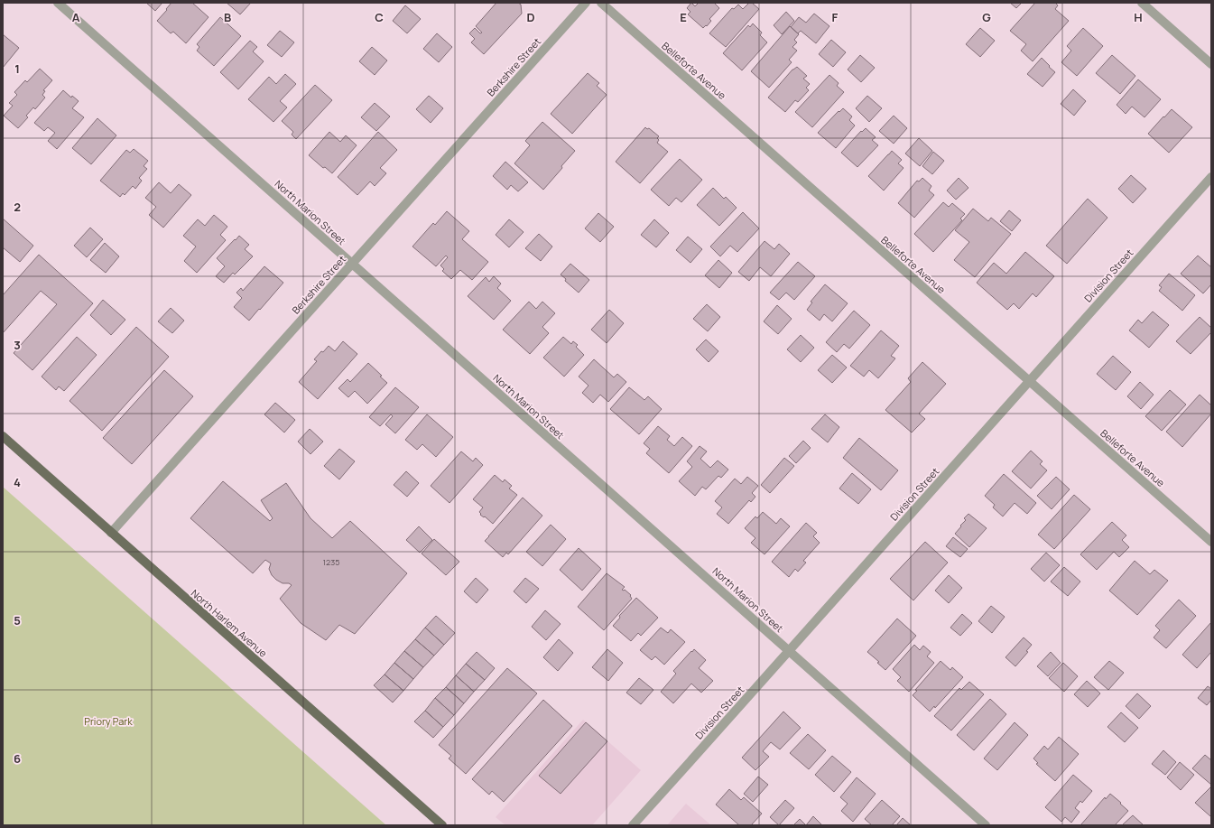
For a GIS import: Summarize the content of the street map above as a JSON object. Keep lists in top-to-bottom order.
{
  "streets": {
    "main road": ["North Harlem Avenue"],
    "street": [
      "Berkshire Street",
      "Belleforte Avenue",
      "North Marion Street",
      "Division Street"
    ]
  },
  "crossings": [
    ["Berkshire Street", "North Marion Street"],
    ["Berkshire Street", "North Harlem Avenue"],
    ["Belleforte Avenue", "Division Street"],
    ["North Marion Street", "Division Street"]
  ],
  "parks": ["Priory Park"],
  "house_numbers": ["1235"],
  "grid": {
    "columns": [
      "A",
      "B",
      "C",
      "D",
      "E",
      "F",
      "G",
      "H"
    ],
    "rows": [
      "1",
      "2",
      "3",
      "4",
      "5",
      "6"
    ]
  }
}
